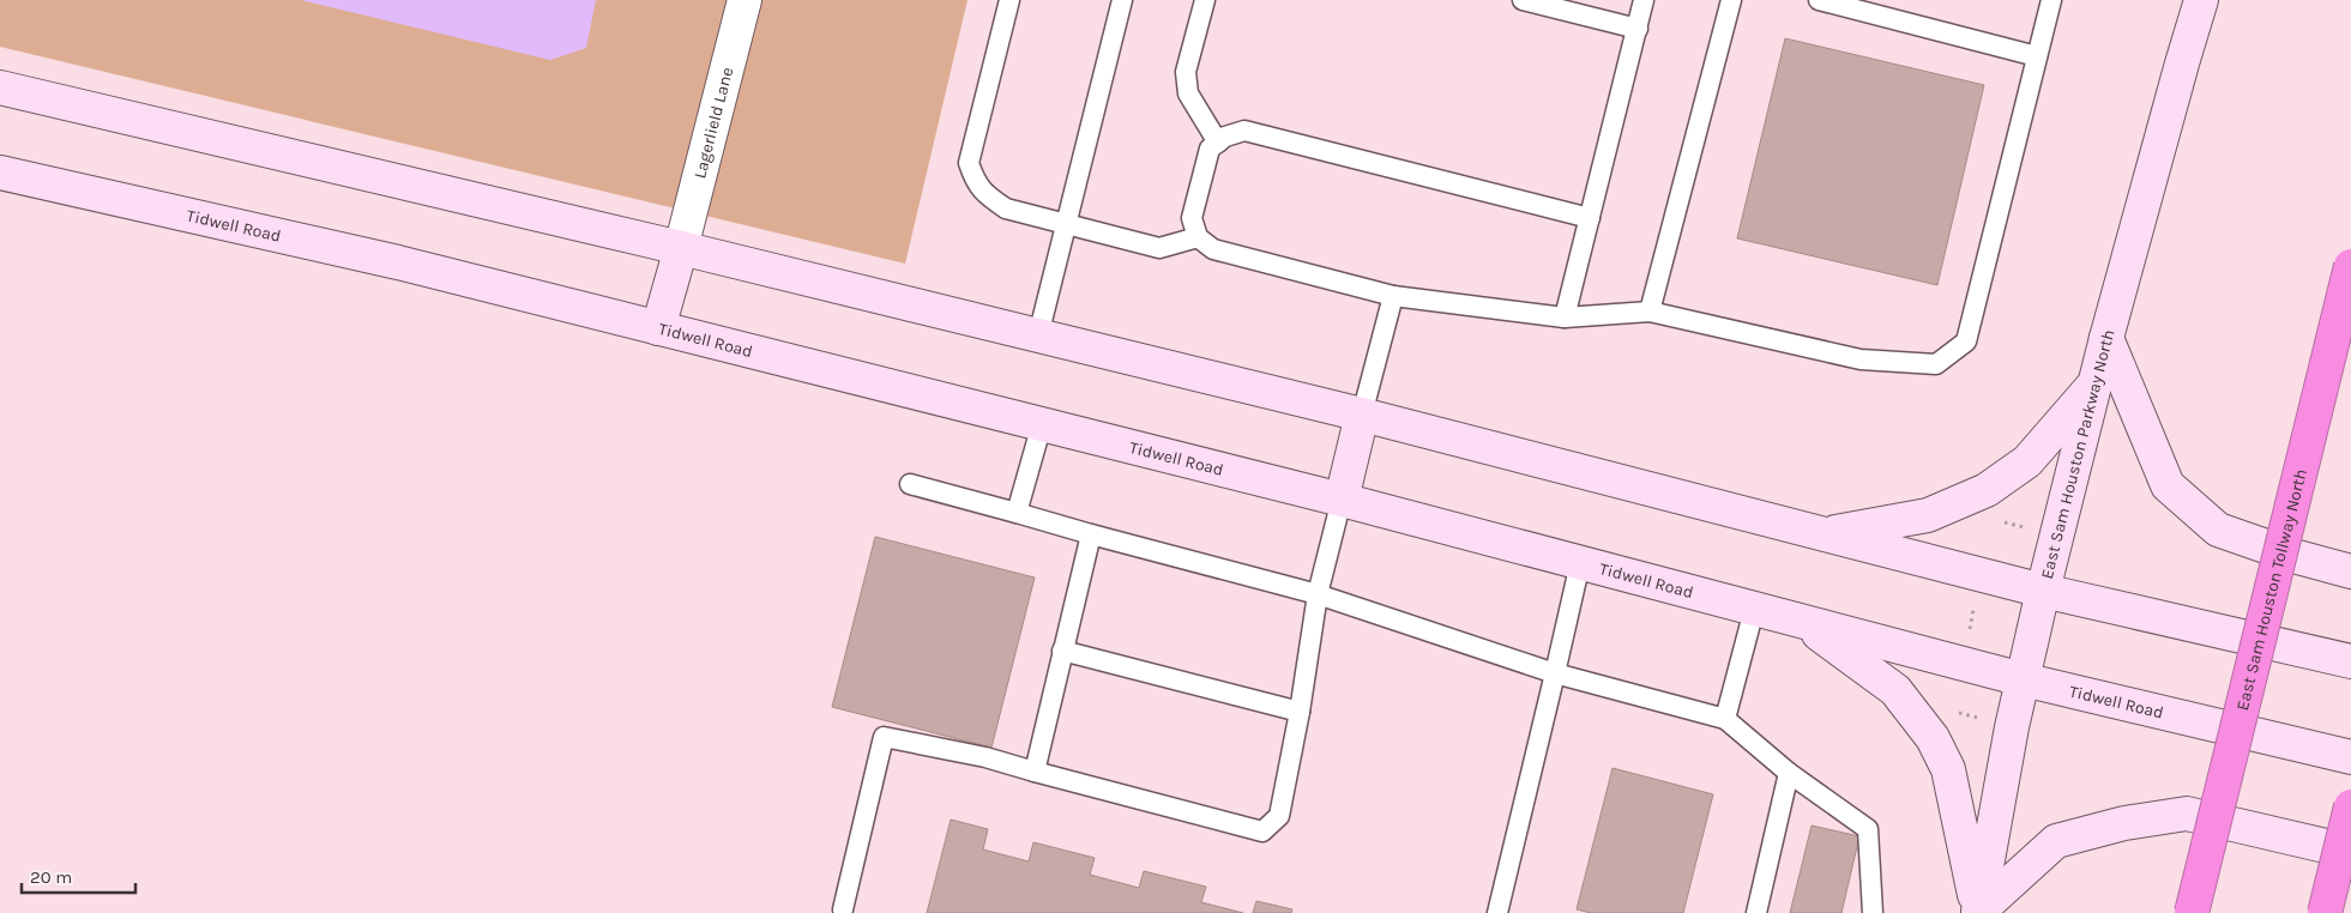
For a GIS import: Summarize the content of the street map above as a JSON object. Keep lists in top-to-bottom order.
{
  "streets": {
    "highway": ["East Sam Houston Tollway North"],
    "main road": ["Tidwell Road", "East Sam Houston Parkway North"],
    "street": ["Lagerlield Lane"]
  },
  "crossings": [
    ["Tidwell Road", "East Sam Houston Parkway North"]
  ],
  "scale_bar": "20 m"
}
